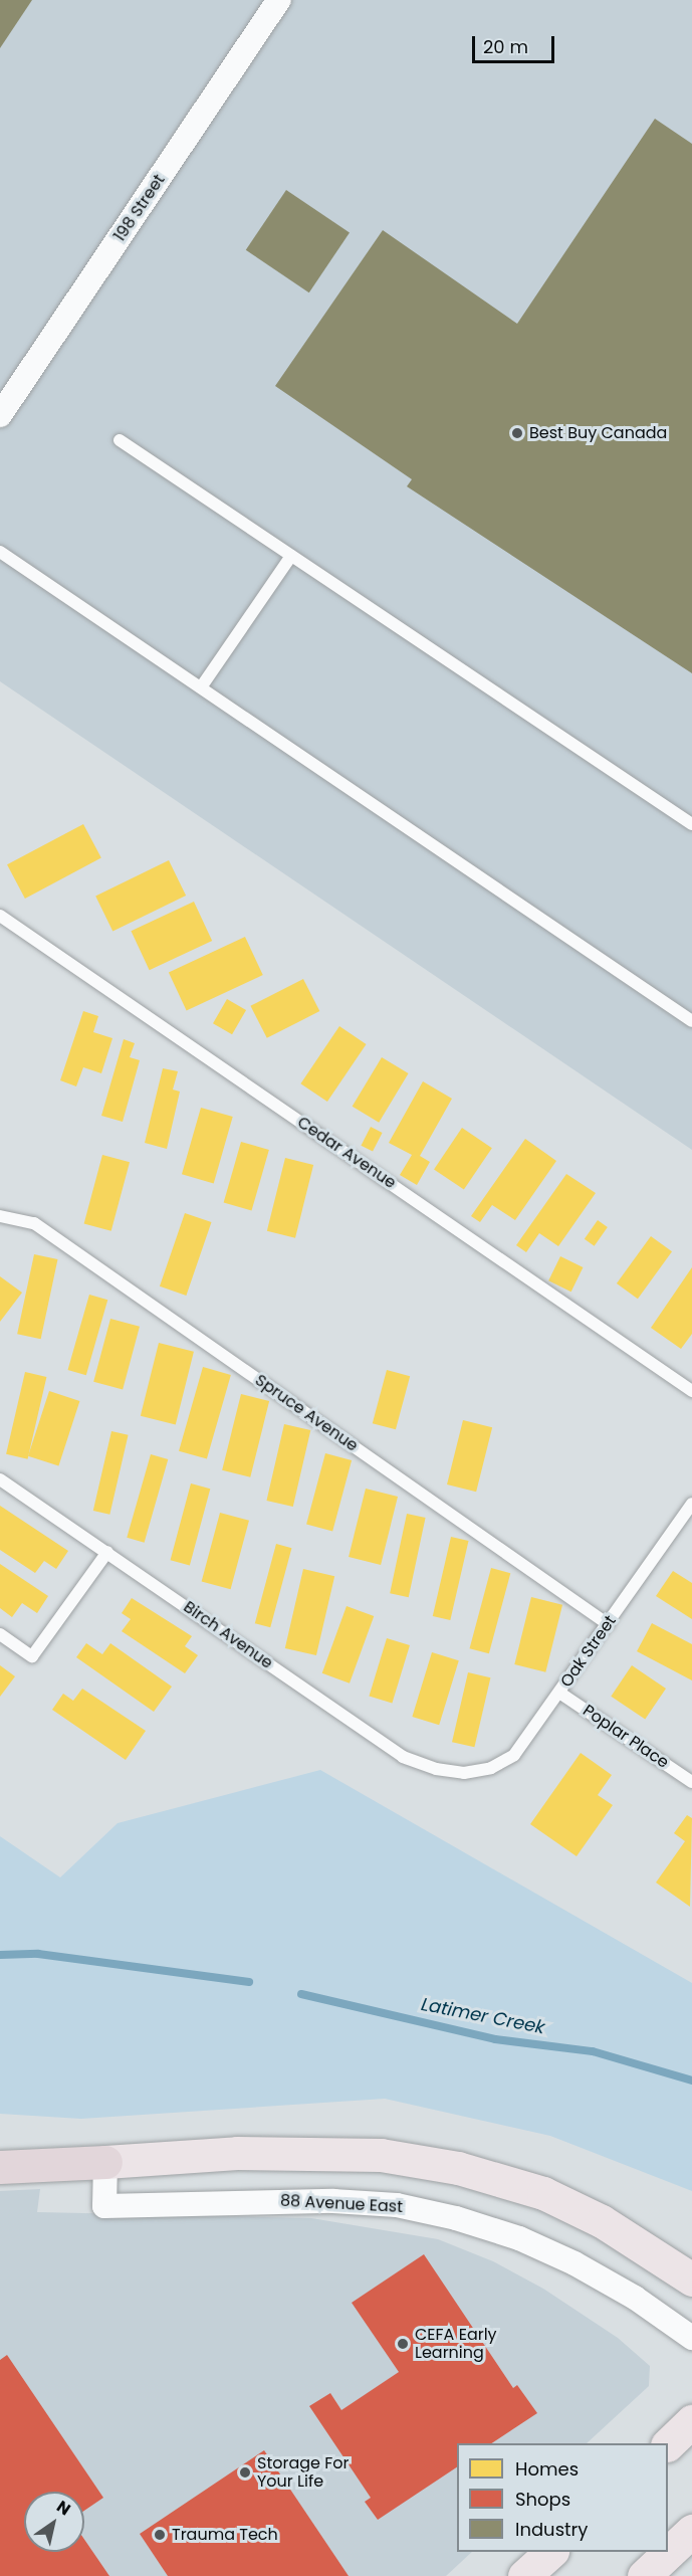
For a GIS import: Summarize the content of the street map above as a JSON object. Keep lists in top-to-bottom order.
{
  "streets": {
    "street": ["198 Street", "88 Avenue East"],
    "lane": [
      "Cedar Avenue",
      "Spruce Avenue",
      "Birch Avenue",
      "Oak Street",
      "Poplar Place"
    ]
  },
  "crossings": [
    ["Spruce Avenue", "Oak Street"],
    ["Birch Avenue", "Oak Street"],
    ["Oak Street", "Poplar Place"]
  ],
  "water": ["Latimer Creek"],
  "places": [
    "Best Buy Canada",
    "CEFA Early Learning",
    "Storage For Your Life",
    "Trauma Tech"
  ],
  "legend": ["Homes", "Shops", "Industry"],
  "scale_bar": "20 m",
  "north": "top right"
}
